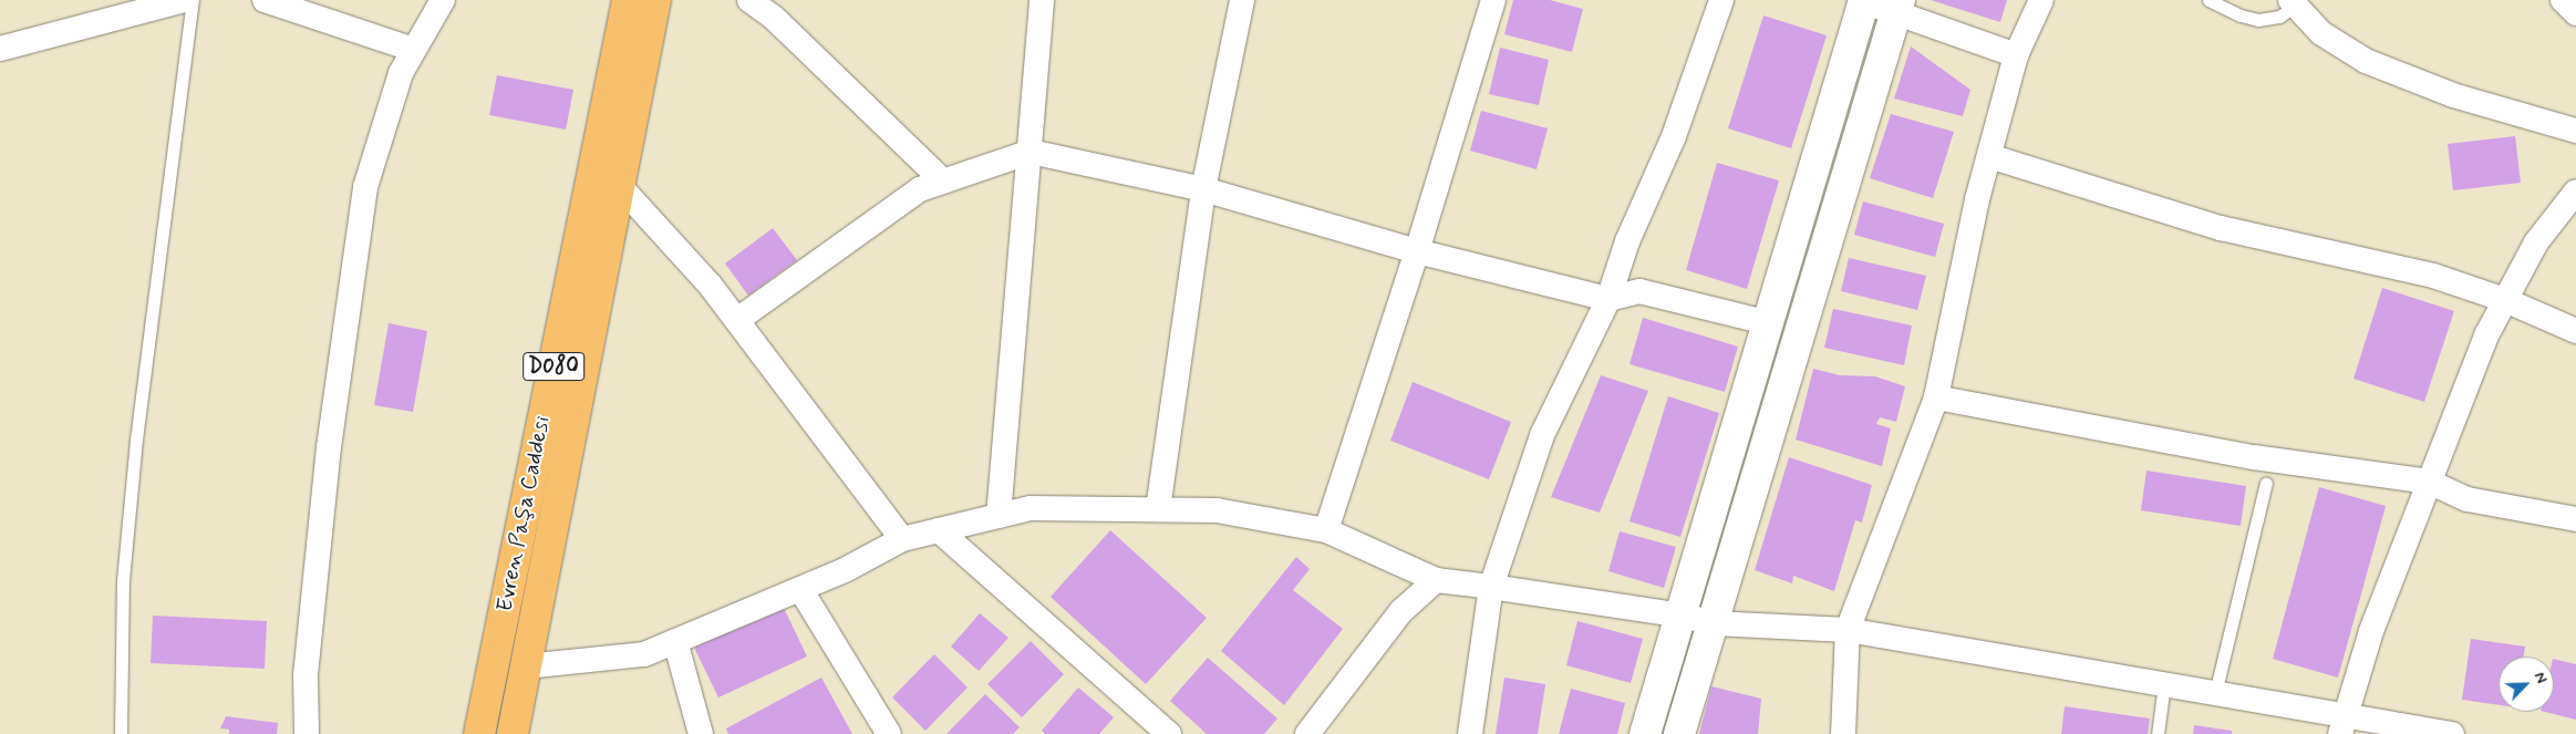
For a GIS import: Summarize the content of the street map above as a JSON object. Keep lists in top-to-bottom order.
{
  "streets": {
    "highway": ["D080", "Evren Paşa Caddesi"]
  },
  "north": "top right"
}
